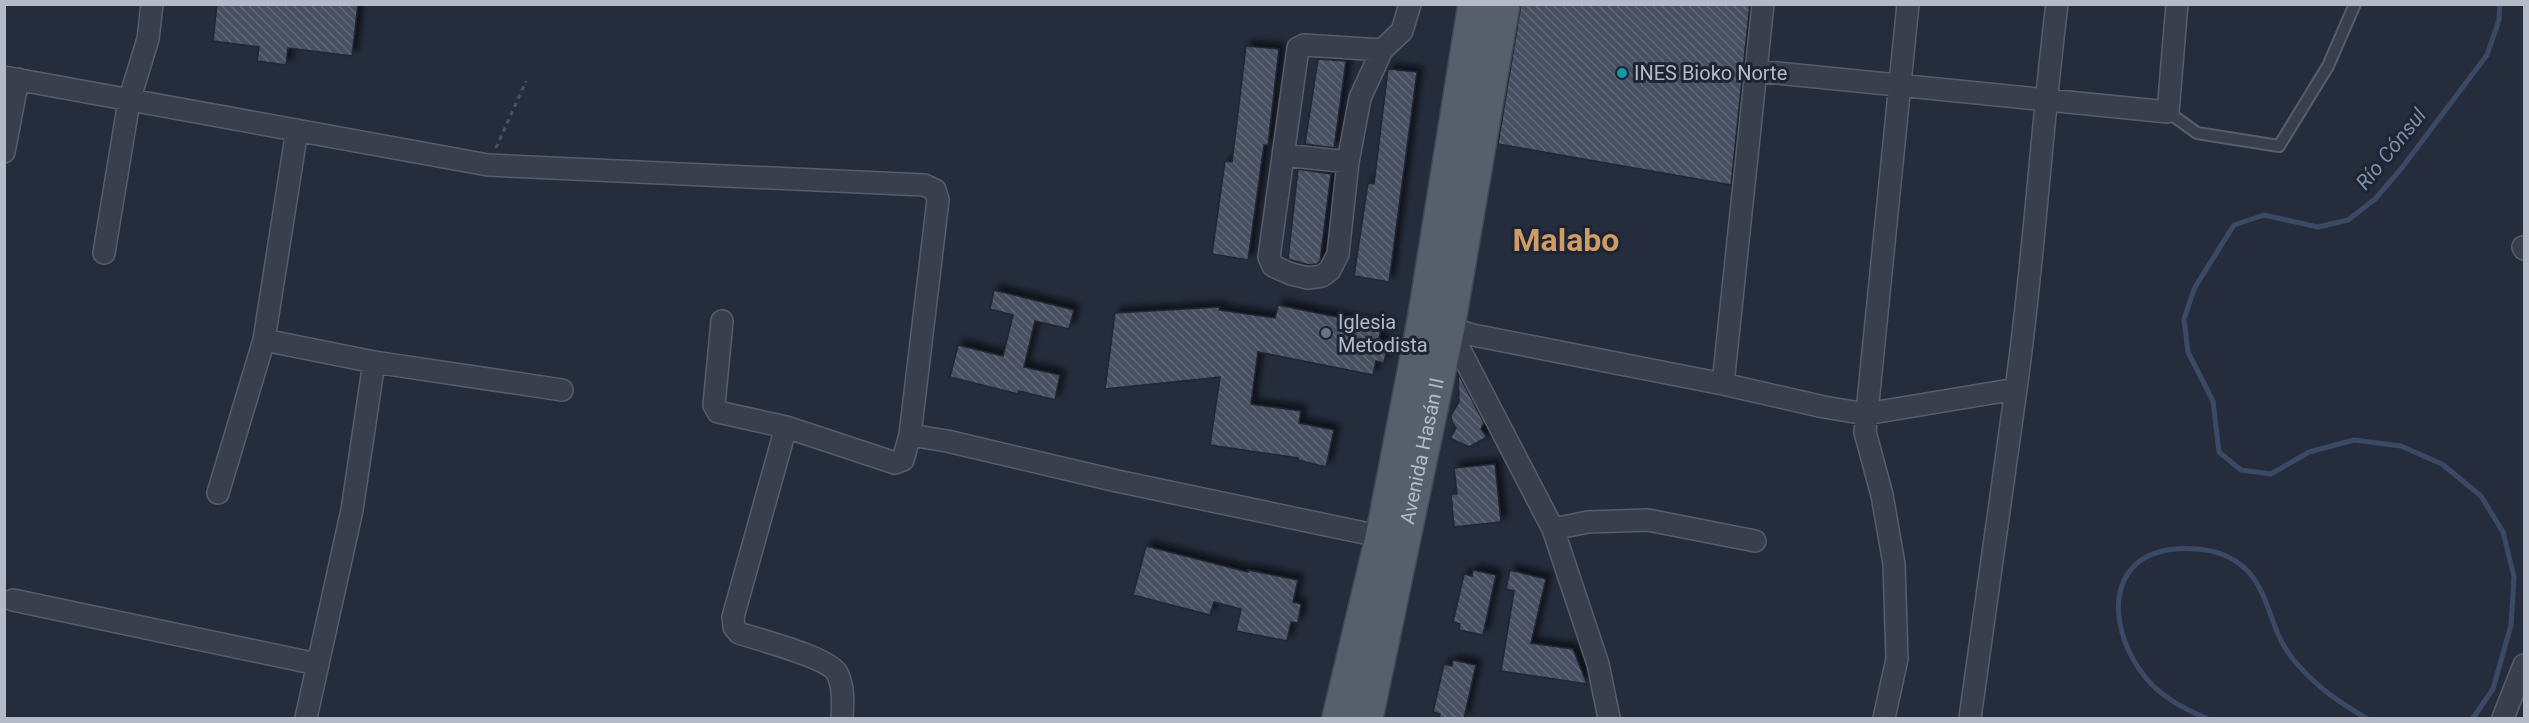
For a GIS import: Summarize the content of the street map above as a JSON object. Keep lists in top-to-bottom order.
{
  "streets": {
    "main road": ["Avenida Hasán II"]
  },
  "districts": ["Malabo"],
  "water": ["Río Cónsul"],
  "places": ["INES Bioko Norte", "Iglesia Metodista"]
}
